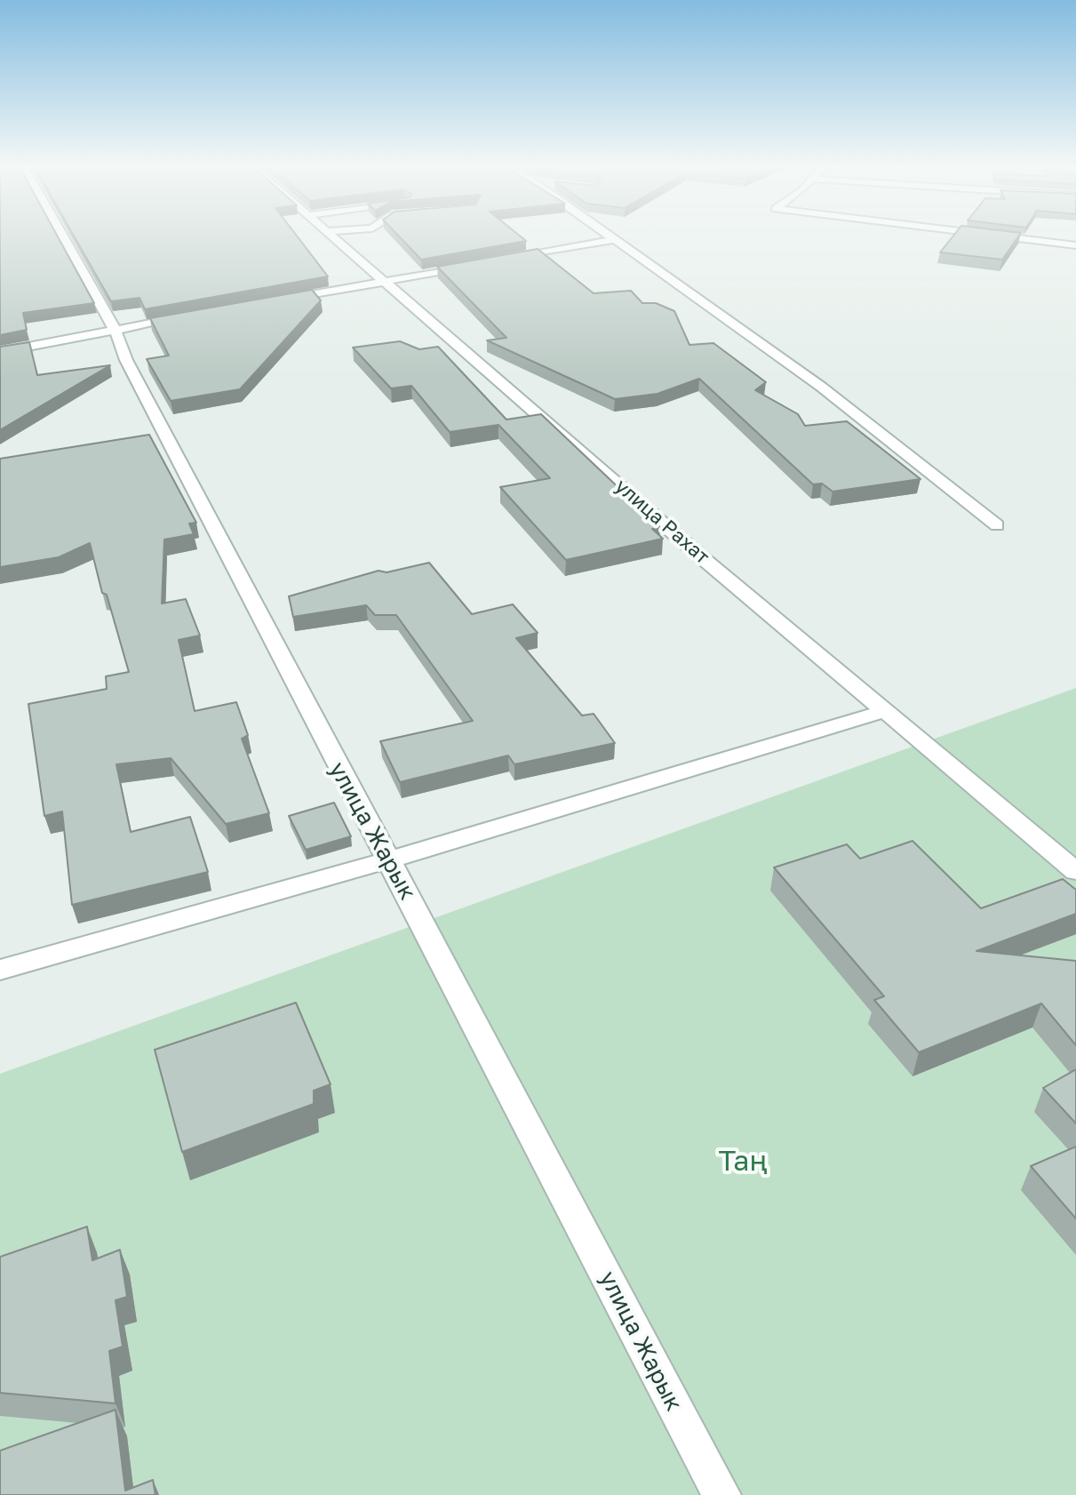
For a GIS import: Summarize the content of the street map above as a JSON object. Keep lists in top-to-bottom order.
{
  "streets": {
    "street": ["улица Рахат", "улица Жарык"]
  },
  "parks": ["Таң"]
}
